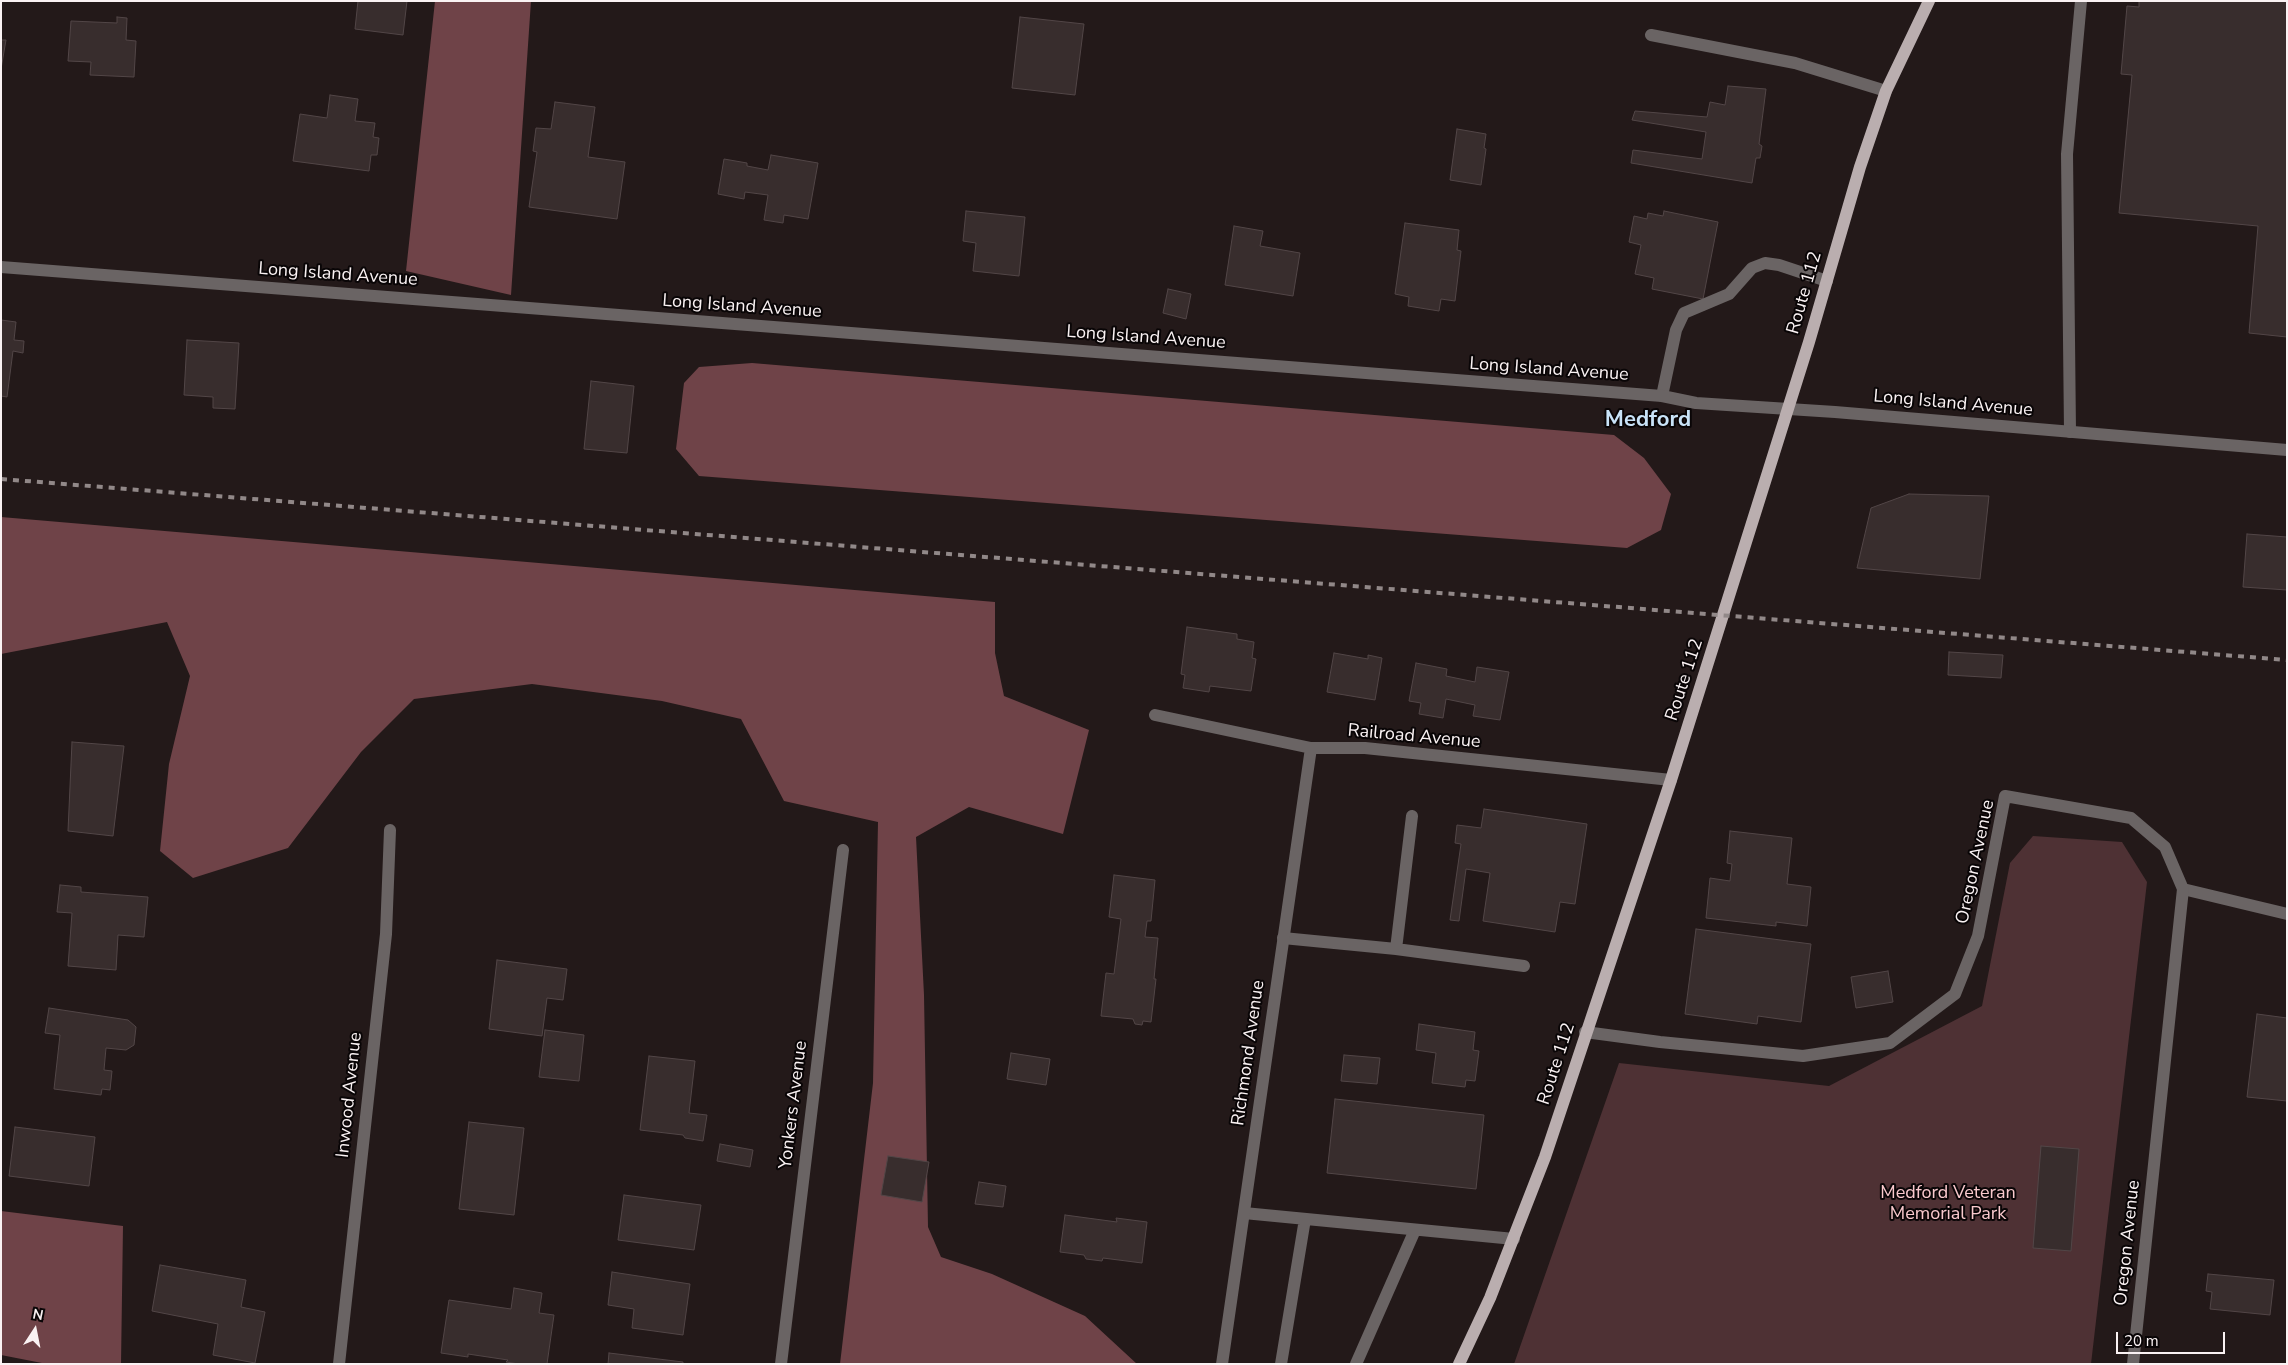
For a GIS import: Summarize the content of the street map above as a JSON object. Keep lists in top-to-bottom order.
{
  "streets": {
    "main road": ["Route 112"],
    "street": [
      "Long Island Avenue",
      "Railroad Avenue",
      "Oregon Avenue",
      "Richmond Avenue",
      "Inwood Avenue",
      "Yonkers Avenue"
    ]
  },
  "crossings": [
    ["Long Island Avenue", "Route 112"],
    ["Route 112", "Railroad Avenue"],
    ["Route 112", "Oregon Avenue"],
    ["Railroad Avenue", "Richmond Avenue"]
  ],
  "districts": ["Medford"],
  "parks": ["Medford Veteran Memorial Park"],
  "scale_bar": "20 m",
  "north": "top"
}
